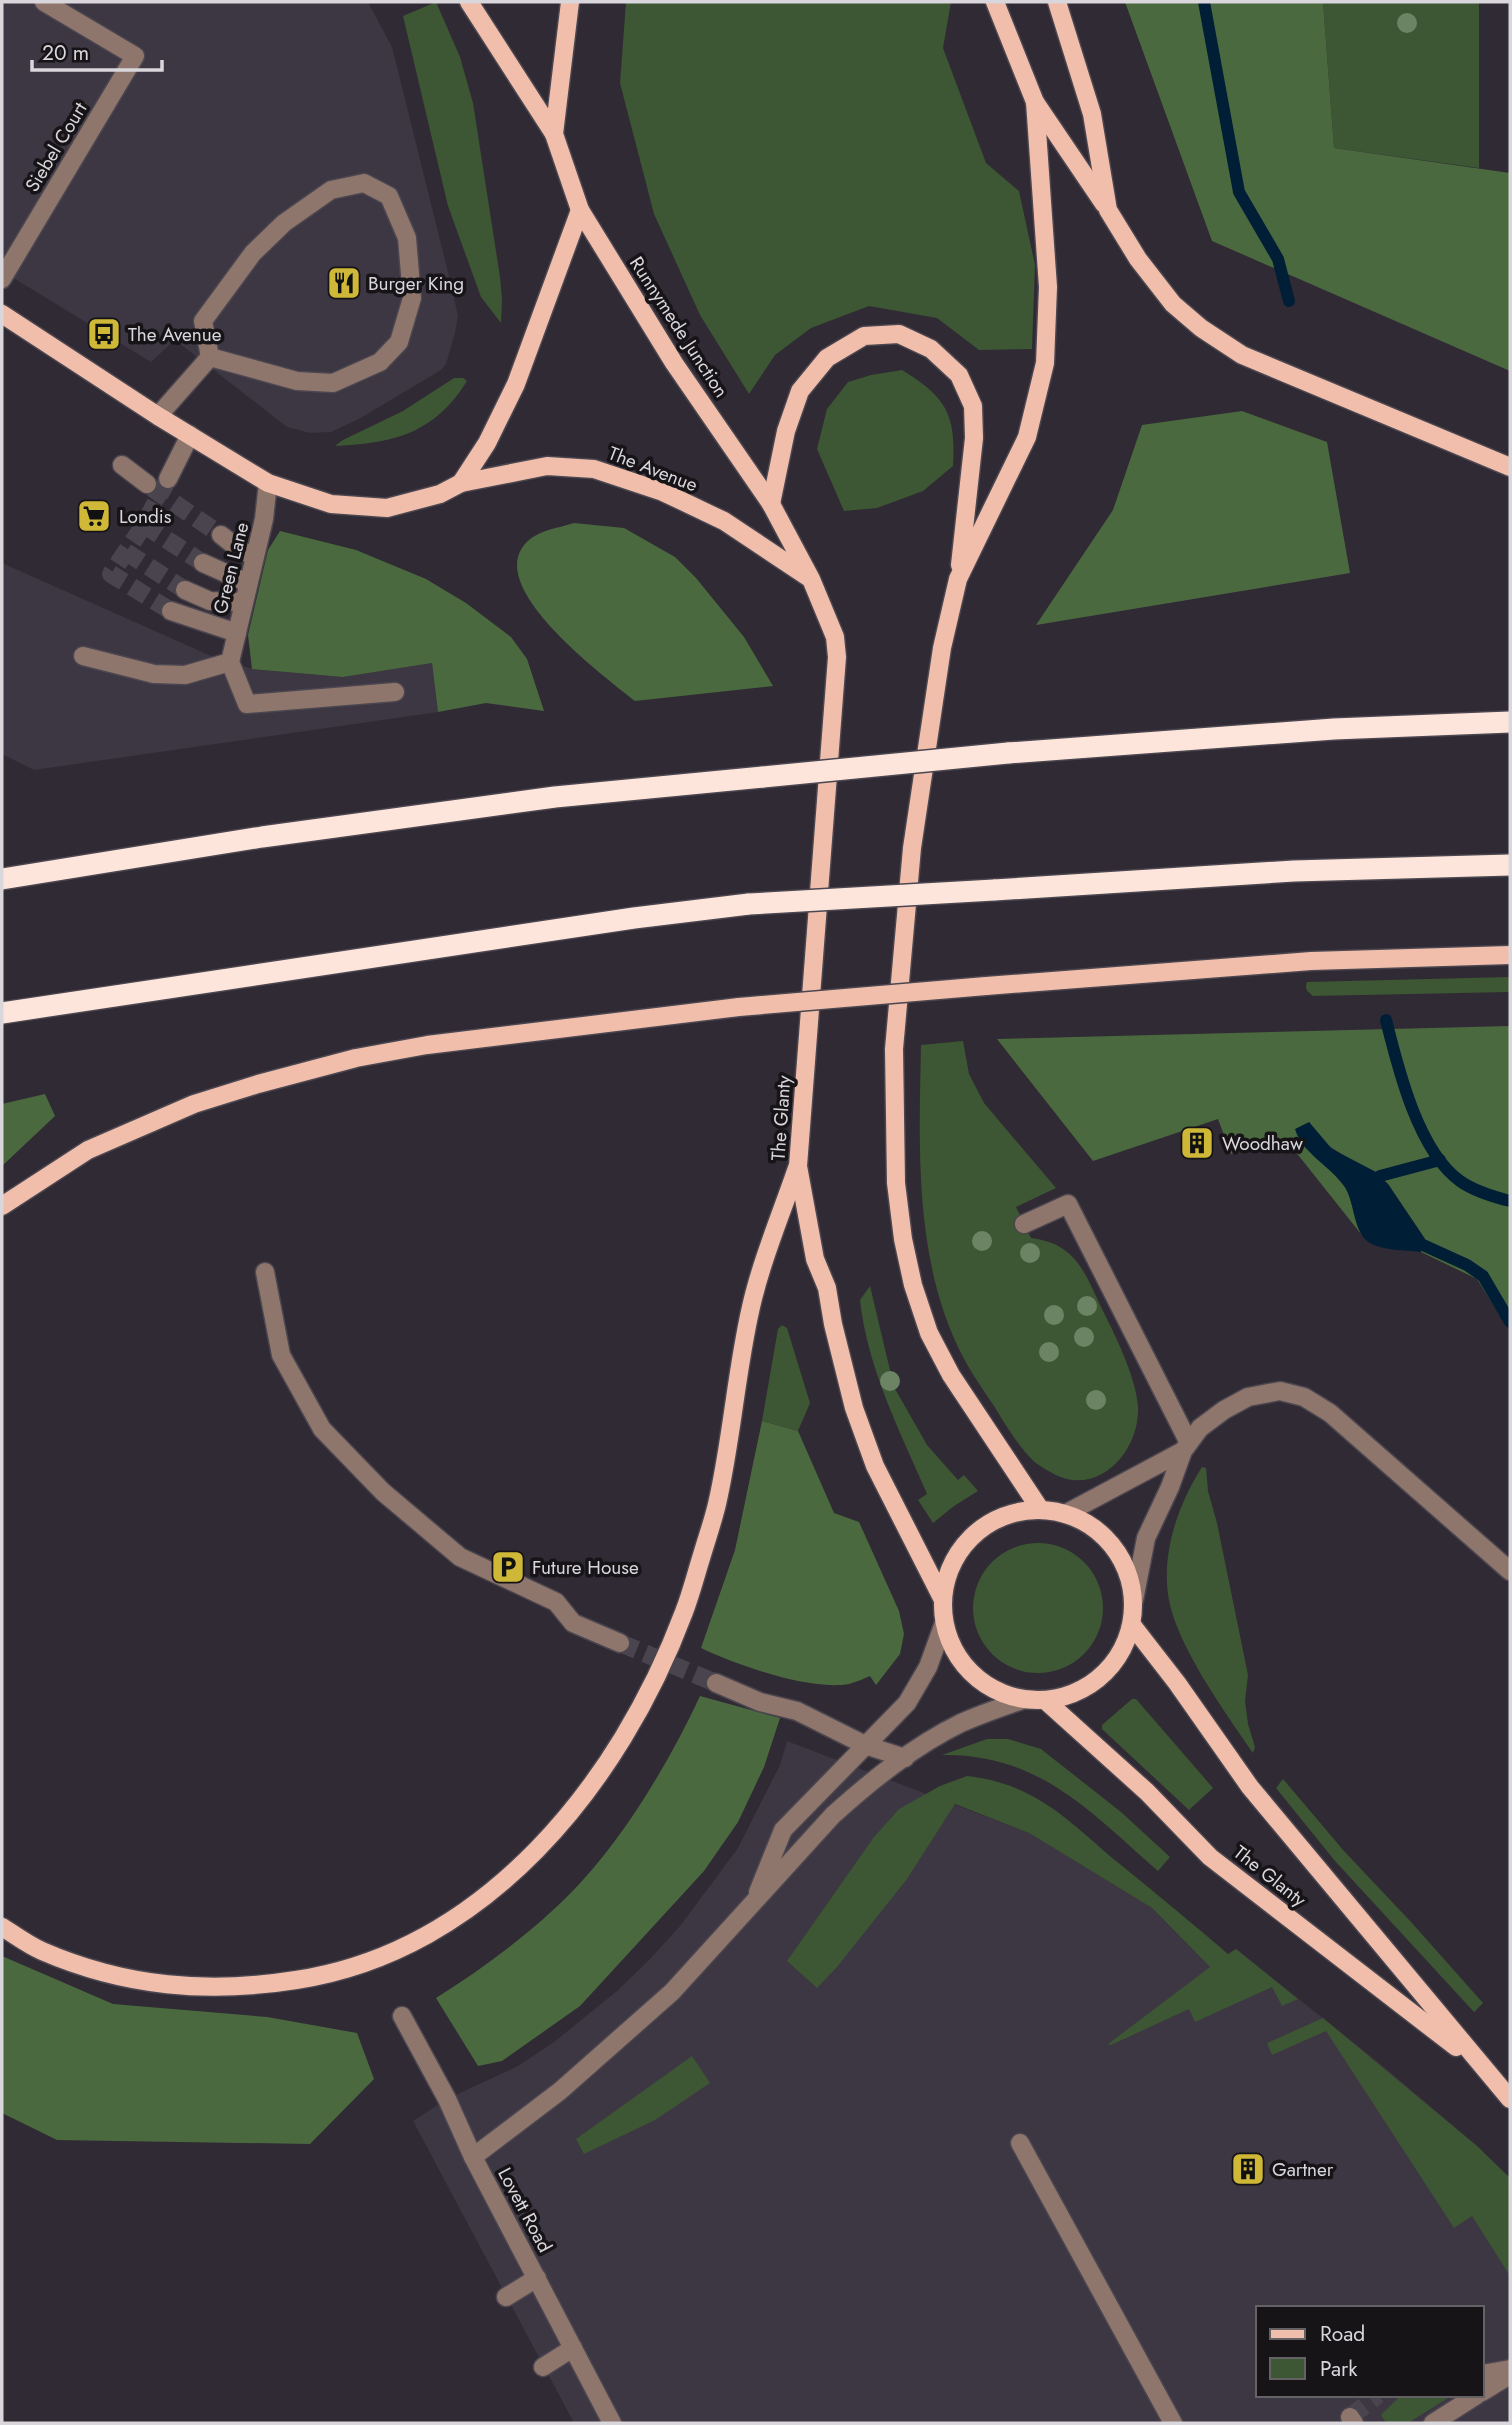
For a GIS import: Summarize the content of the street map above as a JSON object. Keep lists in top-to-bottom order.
{
  "streets": {
    "main road": ["Runnymede Junction", "The Avenue", "The Glanty"],
    "street": ["Siebel Court", "Green Lane", "Lovett Road"]
  },
  "crossings": [
    ["Runnymede Junction", "The Avenue"],
    ["Runnymede Junction", "The Glanty"],
    ["The Avenue", "Green Lane"]
  ],
  "places": {
    "restaurant": ["Burger King"],
    "bus stop": ["The Avenue"],
    "supermarket": ["Londis"],
    "building": ["Woodhaw", "Gartner"],
    "parking": ["Future House"]
  },
  "legend": ["Road", "Park"],
  "scale_bar": "20 m"
}
